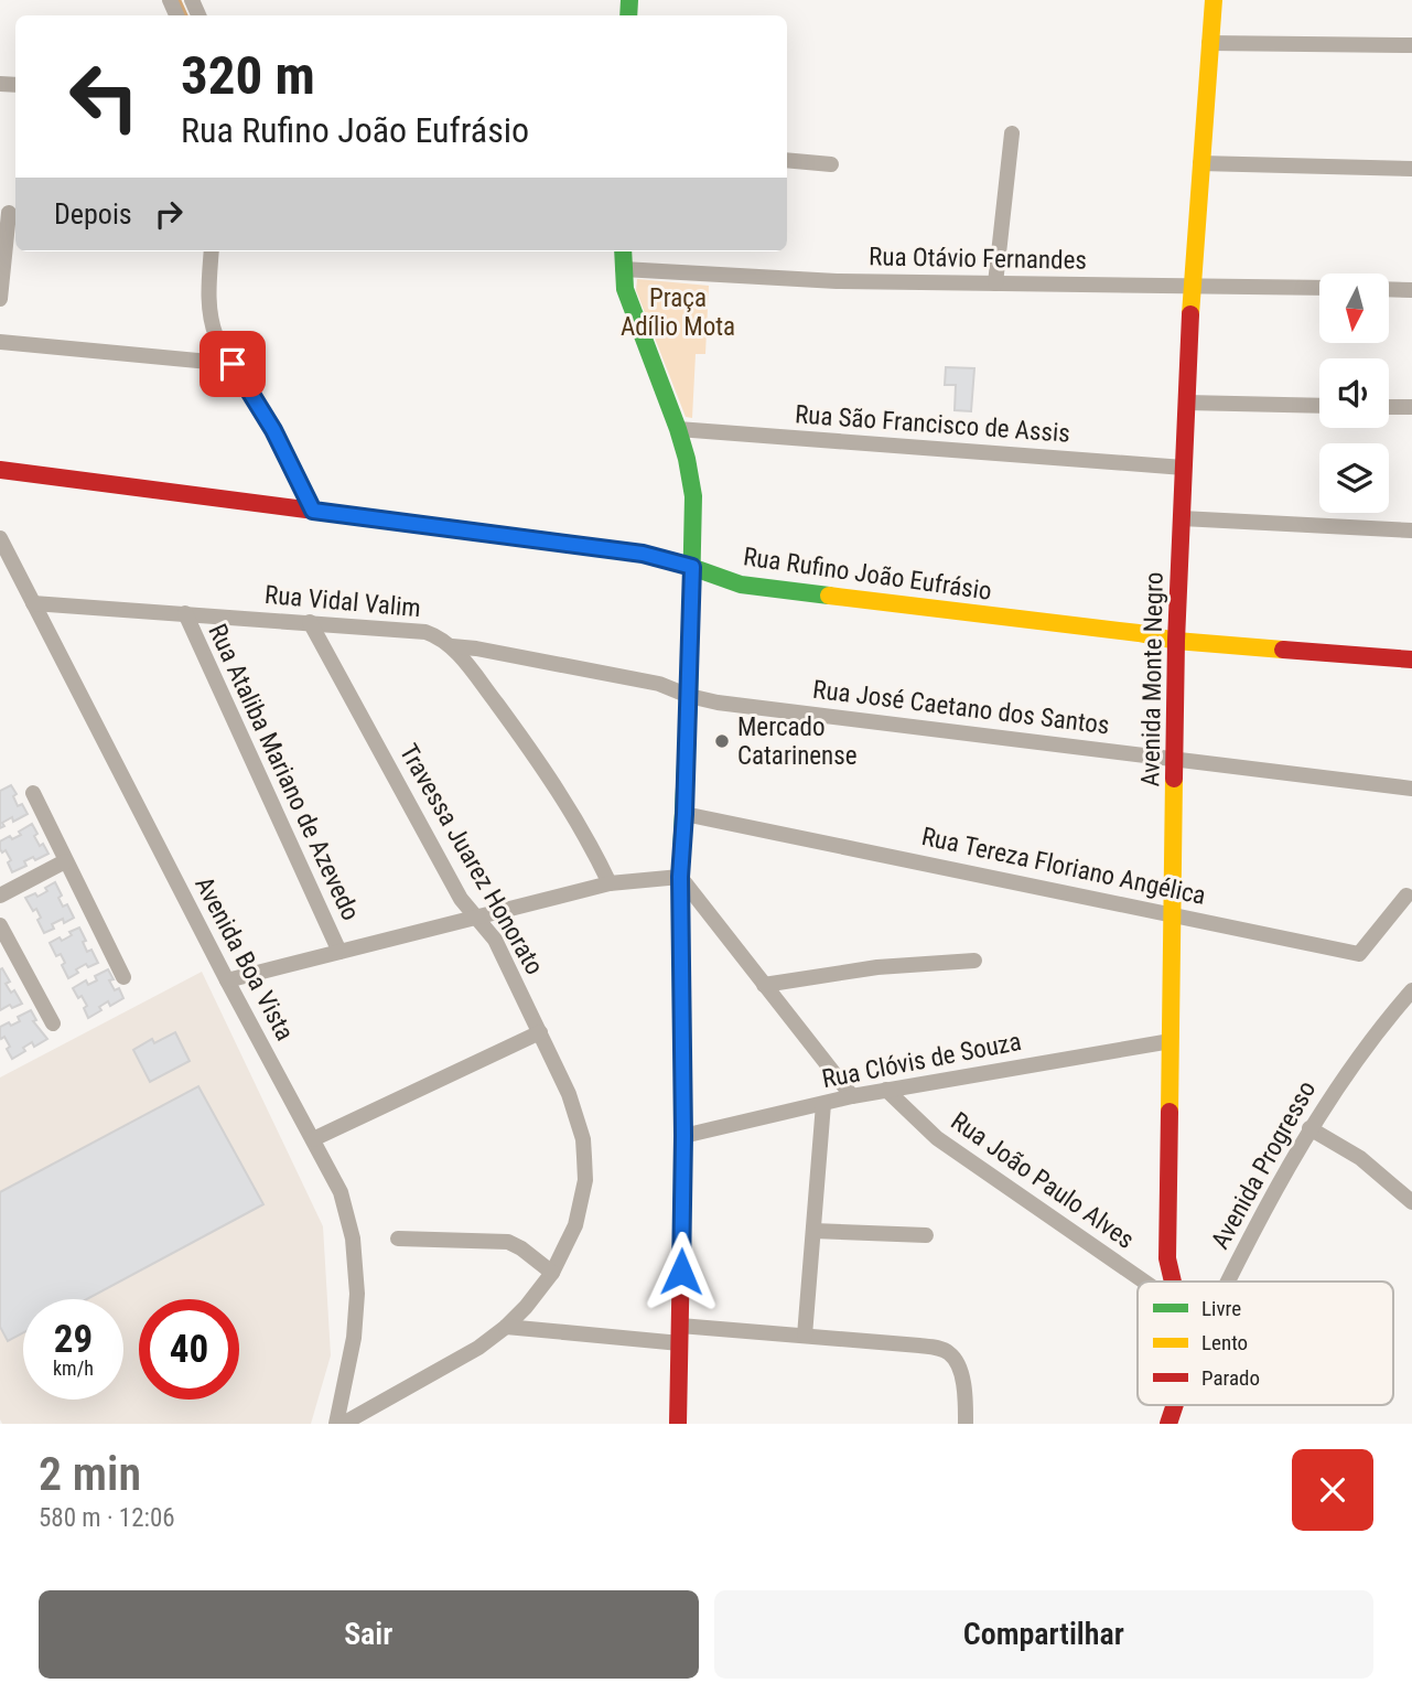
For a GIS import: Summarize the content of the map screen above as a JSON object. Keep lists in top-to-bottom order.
{
  "streets": {
    "street": [
      "Rua Otávio Fernandes",
      "Rua São Francisco de Assis",
      "Rua Rufino João Eufrásio",
      "Rua Vidal Valim",
      "Avenida Monte Negro",
      "Rua José Caetano dos Santos",
      "Rua Ataliba Mariano de Azevedo",
      "Travessa Juarez Honorato",
      "Rua Tereza Floriano Angélica",
      "Avenida Boa Vista",
      "Rua Clóvis de Souza",
      "Avenida Progresso",
      "Rua João Paulo Alves"
    ]
  },
  "crossings": [
    ["Rua Otávio Fernandes", "Avenida Monte Negro"],
    ["Rua São Francisco de Assis", "Avenida Monte Negro"],
    ["Rua Rufino João Eufrásio", "Avenida Monte Negro"],
    ["Rua Vidal Valim", "Rua José Caetano dos Santos"],
    ["Rua Vidal Valim", "Rua Ataliba Mariano de Azevedo"],
    ["Rua Vidal Valim", "Travessa Juarez Honorato"],
    ["Rua Vidal Valim", "Avenida Boa Vista"],
    ["Avenida Monte Negro", "Rua José Caetano dos Santos"],
    ["Avenida Monte Negro", "Rua Tereza Floriano Angélica"],
    ["Avenida Monte Negro", "Rua Clóvis de Souza"],
    ["Rua Clóvis de Souza", "Rua João Paulo Alves"]
  ],
  "parks": ["Praça Adílio Mota"],
  "places": ["Mercado Catarinense"],
  "legend": ["Livre", "Lento", "Parado"],
  "north": "bottom",
  "page": {
    "turn": ["320 m", "Rua Rufino João Eufrásio"],
    "then": "Depois",
    "speed": "29 km/h",
    "limit": "40",
    "heading": ["2 min", "580 m · 12:06"],
    "buttons": ["Sair", "Compartilhar"]
  }
}
